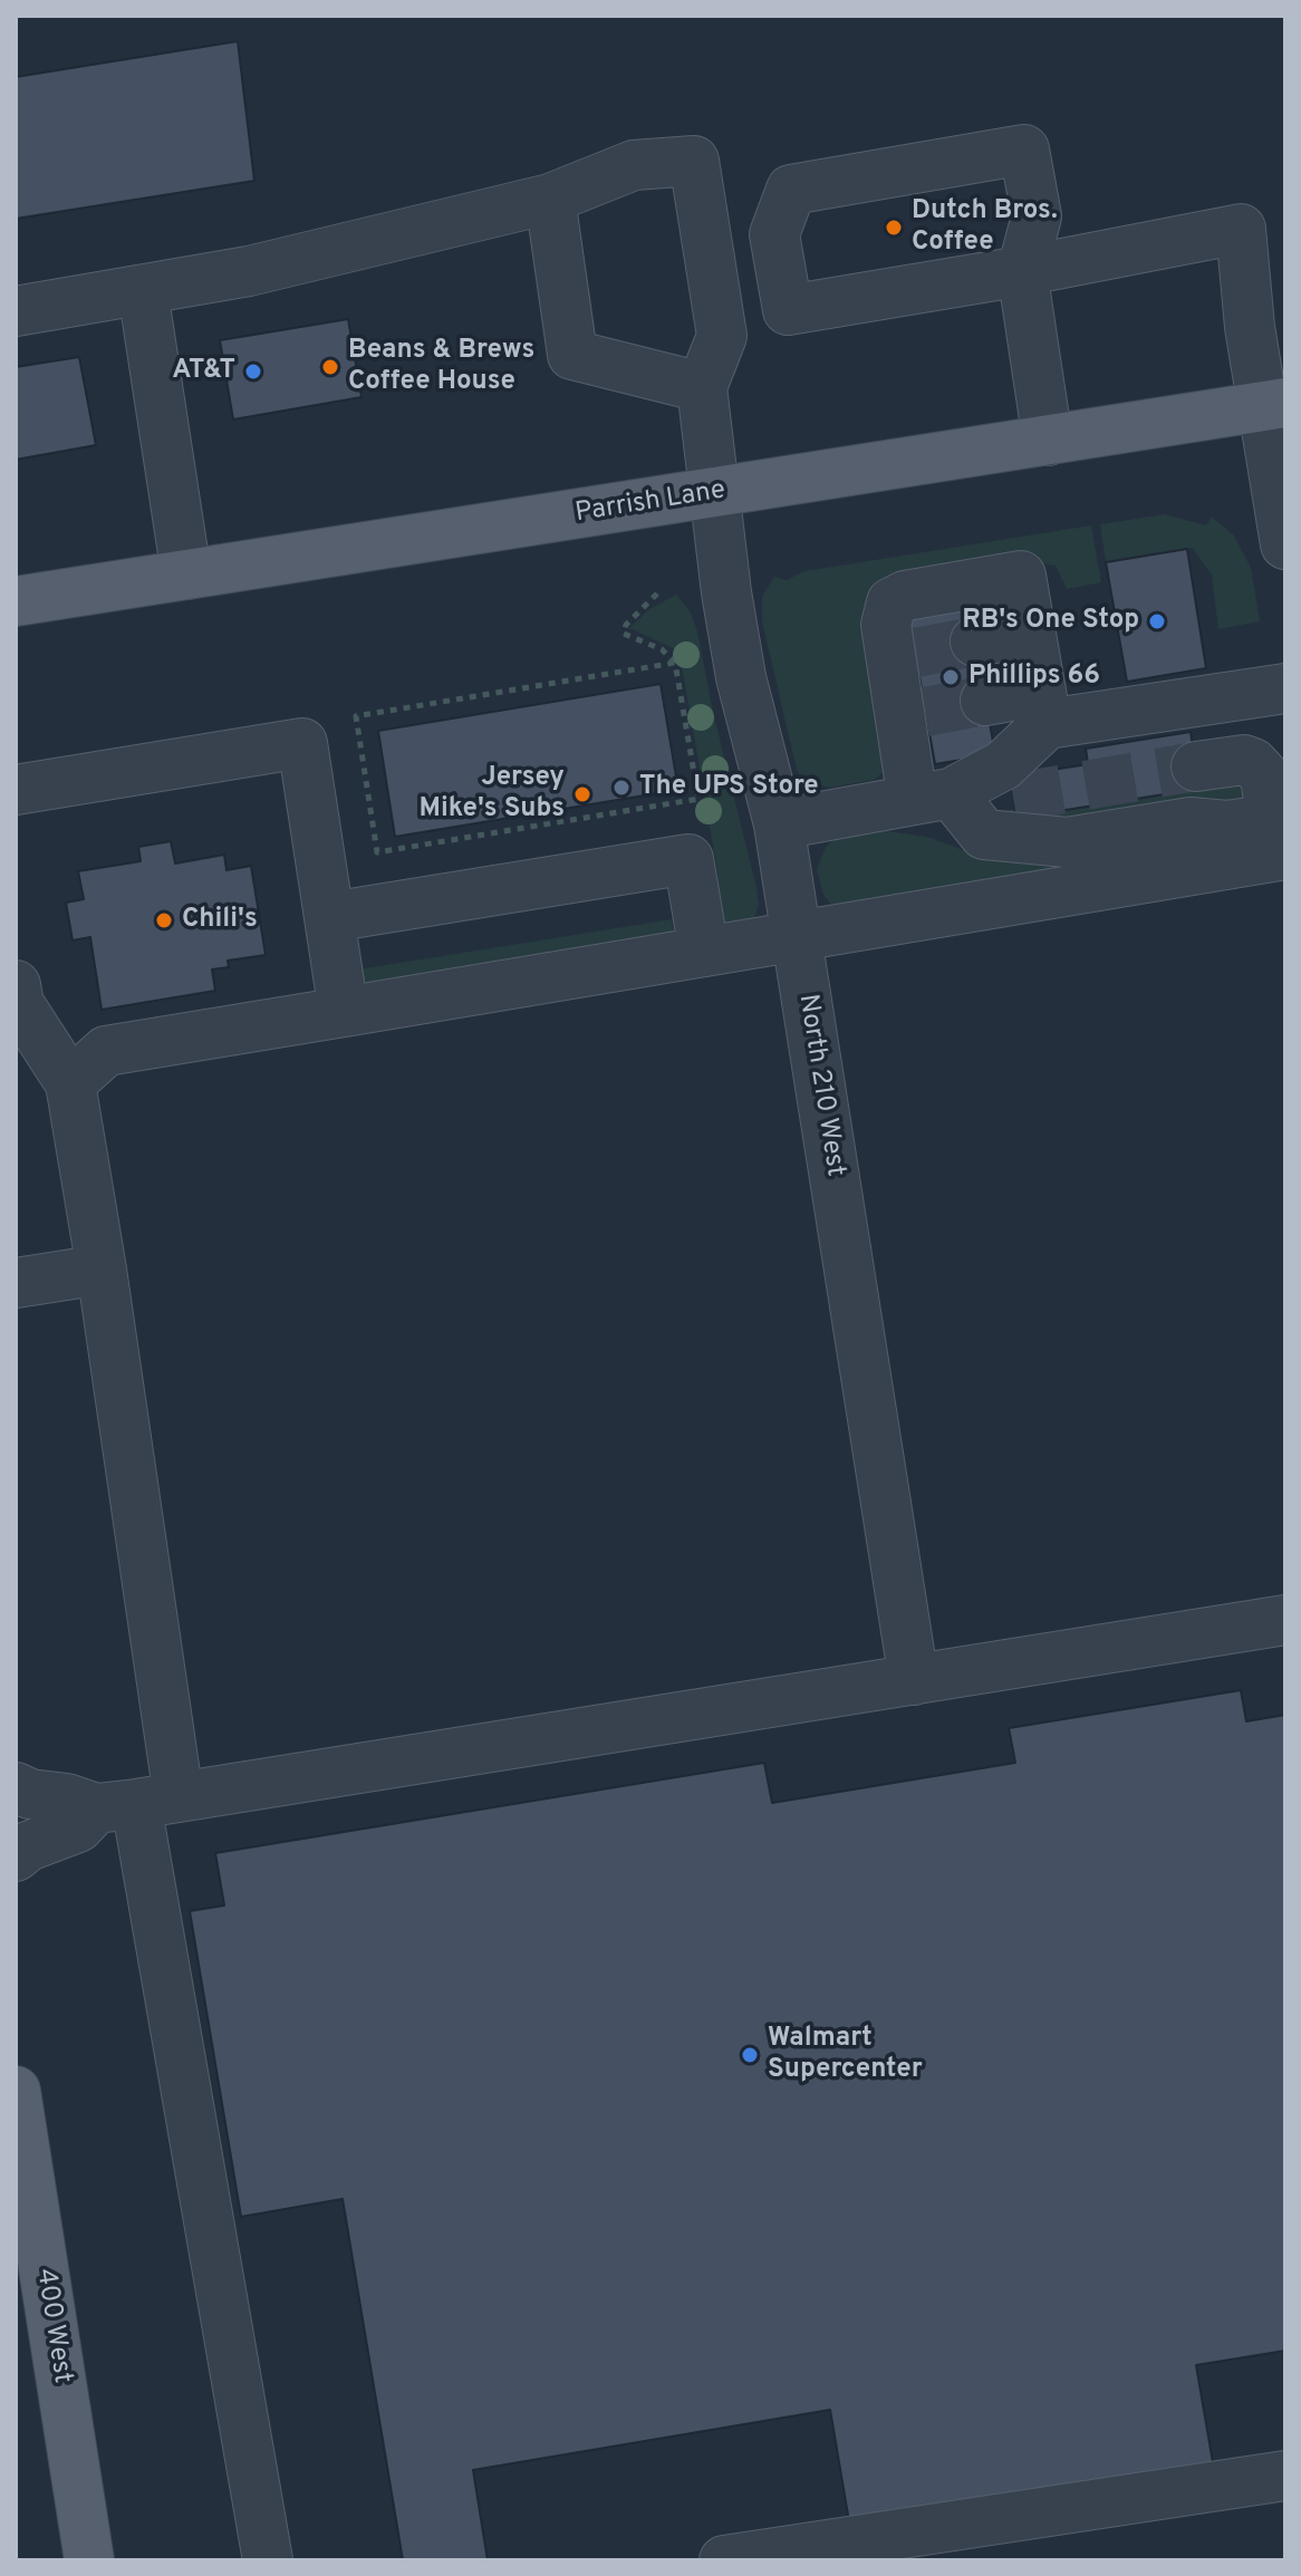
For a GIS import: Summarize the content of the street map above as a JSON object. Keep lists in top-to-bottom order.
{
  "streets": {
    "main road": ["Parrish Lane", "400 West"],
    "lane": ["North 210 West"]
  },
  "crossings": [
    ["Parrish Lane", "North 210 West"]
  ],
  "places": [
    "Dutch Bros. Coffee",
    "Beans & Brews Coffee House",
    "AT&T",
    "RB's One Stop",
    "Phillips 66",
    "The UPS Store",
    "Jersey Mike's Subs",
    "Chili's",
    "Walmart Supercenter"
  ]
}
